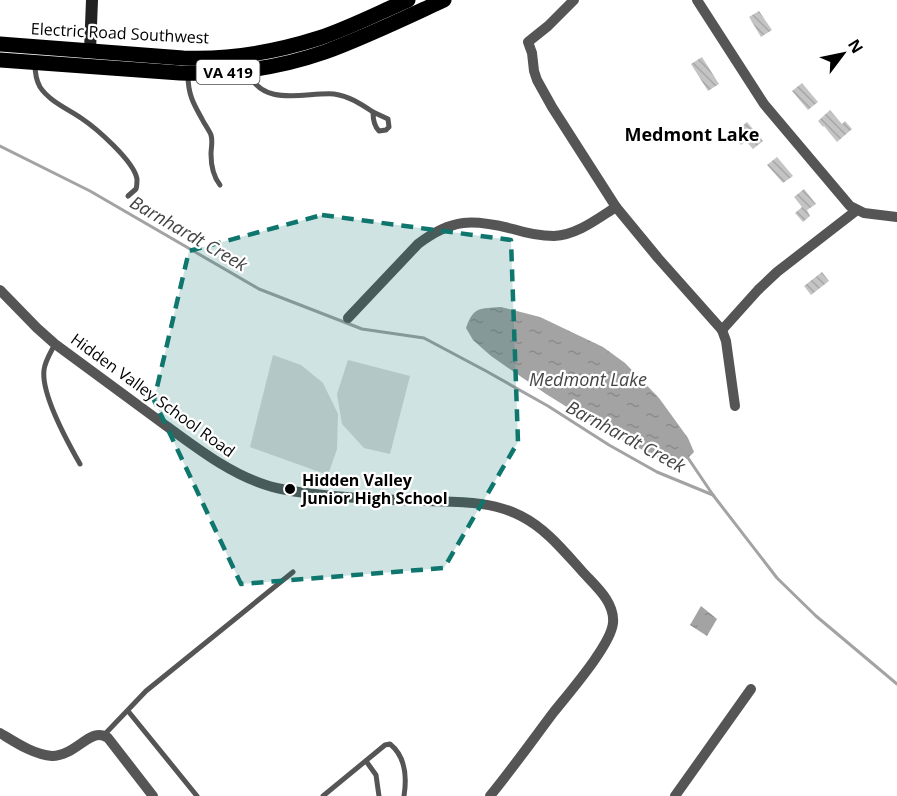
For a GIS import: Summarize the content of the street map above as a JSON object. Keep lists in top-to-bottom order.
{
  "streets": {
    "main road": ["Electric Road Southwest", "VA 419"],
    "street": ["Hidden Valley School Road"]
  },
  "districts": ["Medmont Lake"],
  "water": ["Barnhardt Creek", "Medmont Lake"],
  "places": ["Hidden Valley Junior High School"],
  "north": "top right"
}
